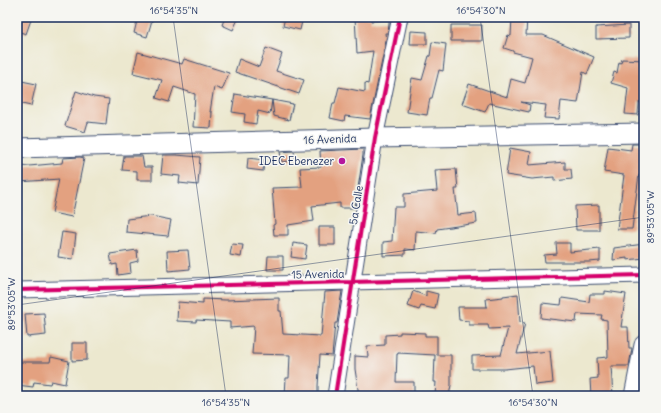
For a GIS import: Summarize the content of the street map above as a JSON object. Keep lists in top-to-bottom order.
{
  "streets": {
    "main road": ["16 Avenida"],
    "street": ["5a Calle", "15 Avenida"]
  },
  "crossings": [
    ["16 Avenida", "5a Calle"],
    ["5a Calle", "15 Avenida"]
  ],
  "places": ["IDEC Ebenezer"],
  "coordinates": ["16°54'35\"N", "16°54'30\"N", "89°53'05\"W"]
}
